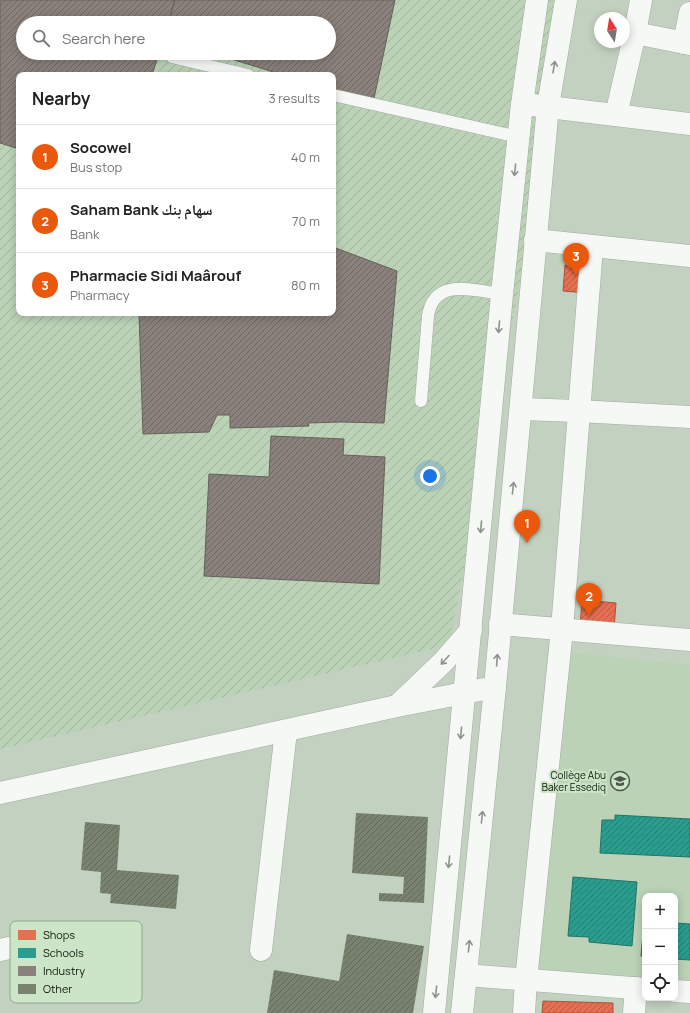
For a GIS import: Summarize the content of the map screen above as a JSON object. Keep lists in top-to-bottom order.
{
  "places": {
    "school or university": ["Collège Abu Baker Essediq"]
  },
  "legend": [
    "Shops",
    "Schools",
    "Industry",
    "Other"
  ],
  "north": "top",
  "page": {
    "search": "Search here",
    "heading": ["Nearby", "3 results"],
    "list": [
      {
        "mark": "1",
        "name": "Socowel",
        "note": "Bus stop",
        "value": "40 m"
      },
      {
        "mark": "2",
        "name": "Saham Bank سهام بنك",
        "note": "Bank",
        "value": "70 m"
      },
      {
        "mark": "3",
        "name": "Pharmacie Sidi Maârouf",
        "note": "Pharmacy",
        "value": "80 m"
      }
    ],
    "pins": ["3", "1", "2"],
    "map_buttons": ["+", "−"]
  }
}
